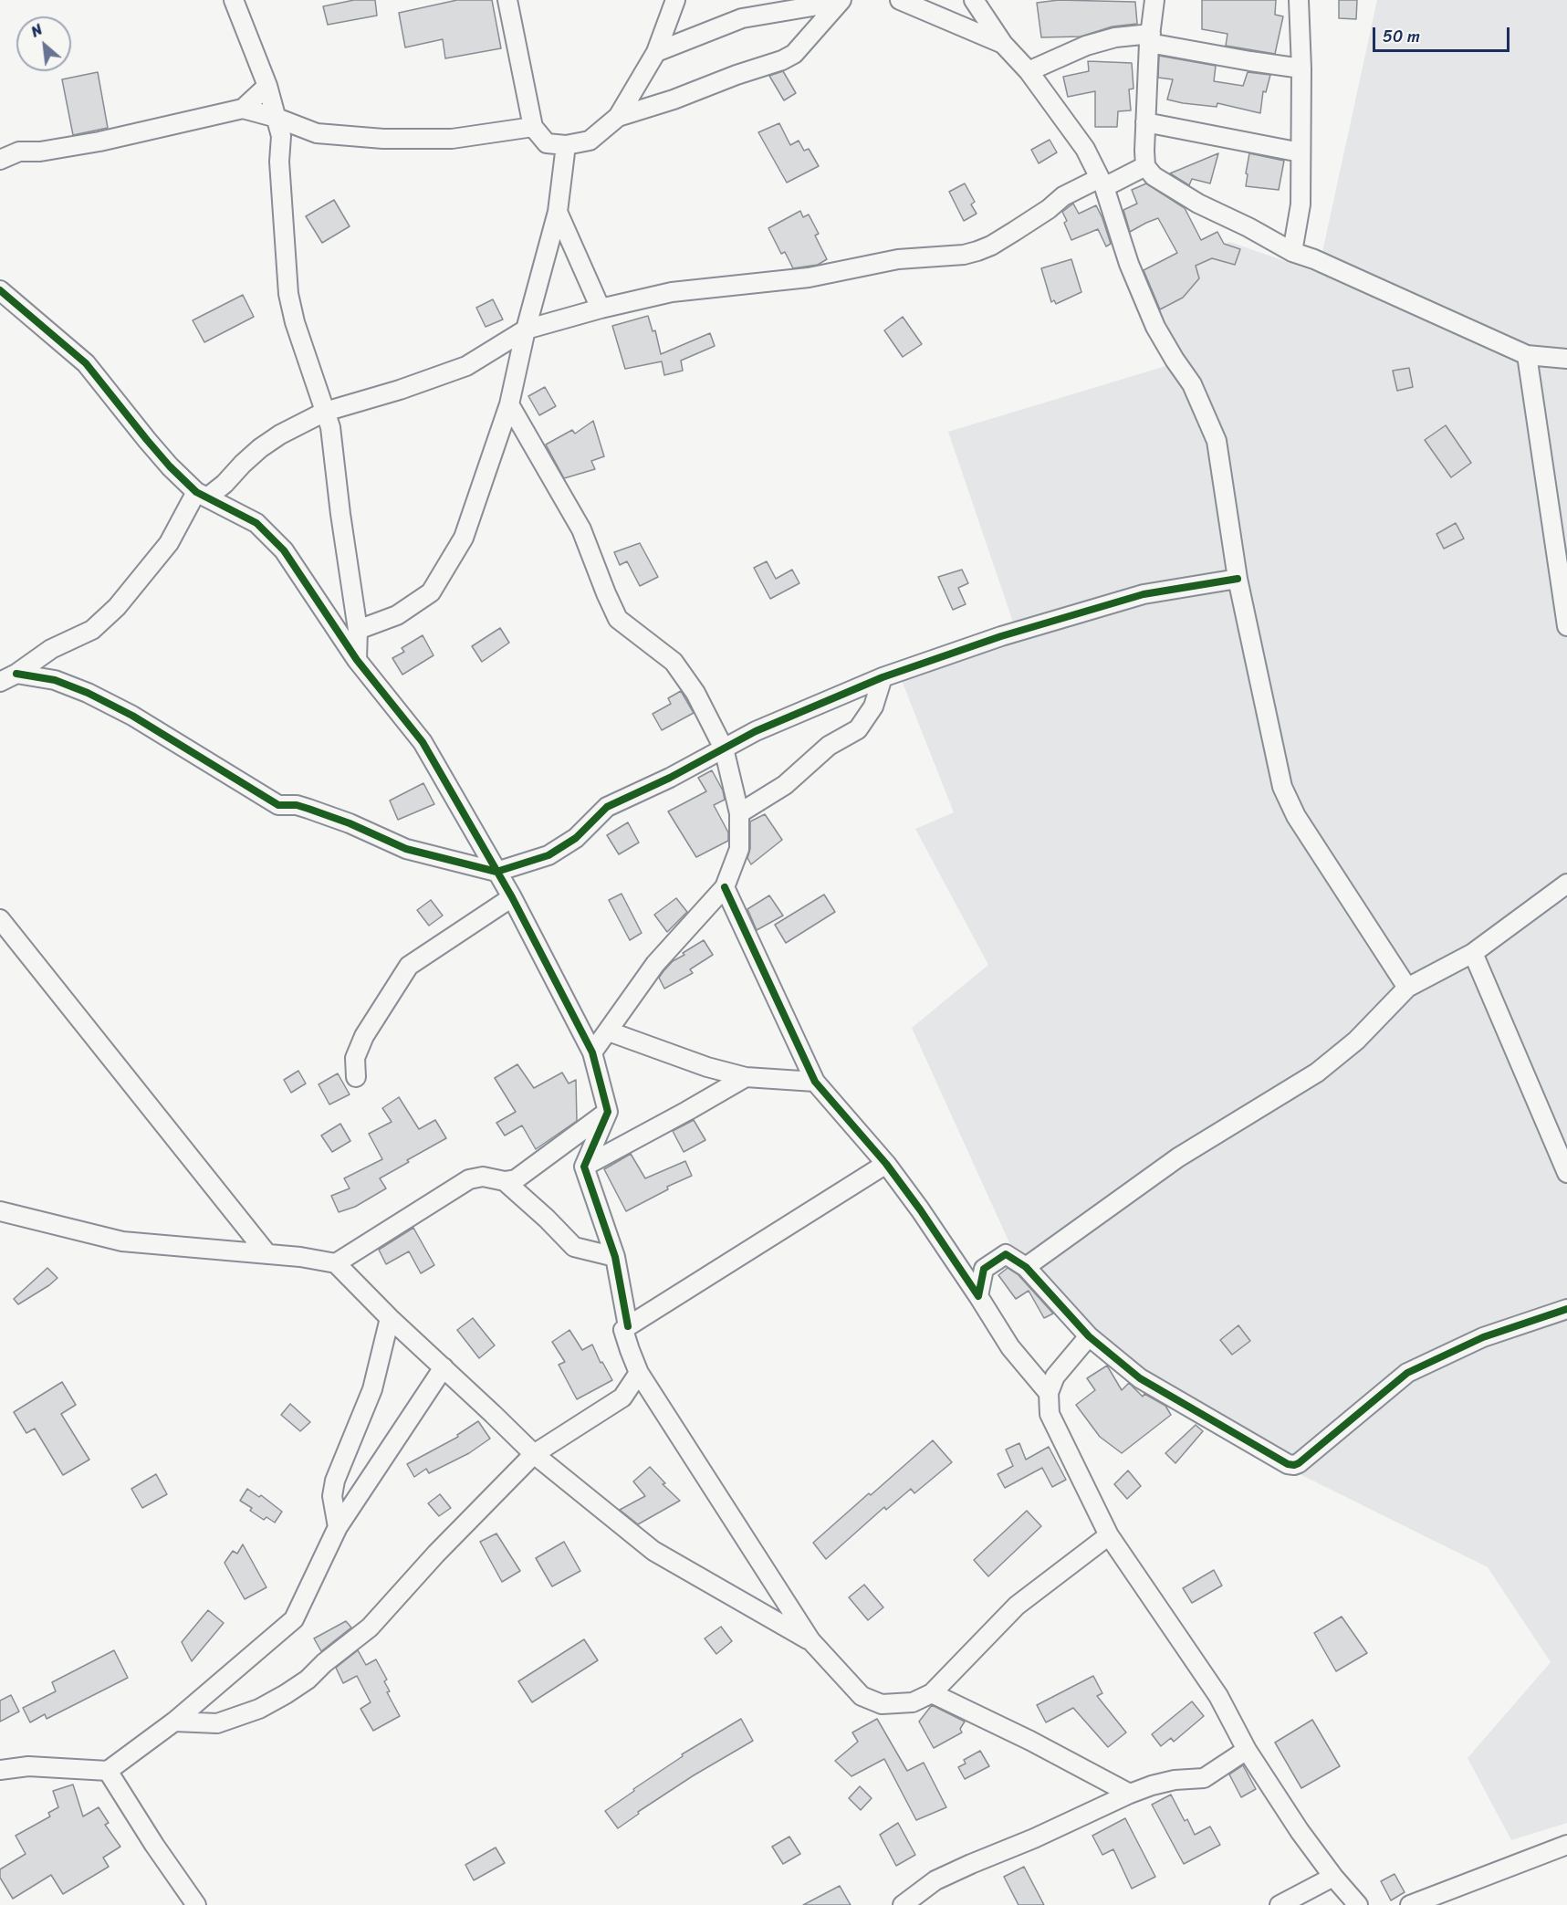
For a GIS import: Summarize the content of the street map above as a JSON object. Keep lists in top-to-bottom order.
{
  "scale_bar": "50 m",
  "north": "top left"
}
